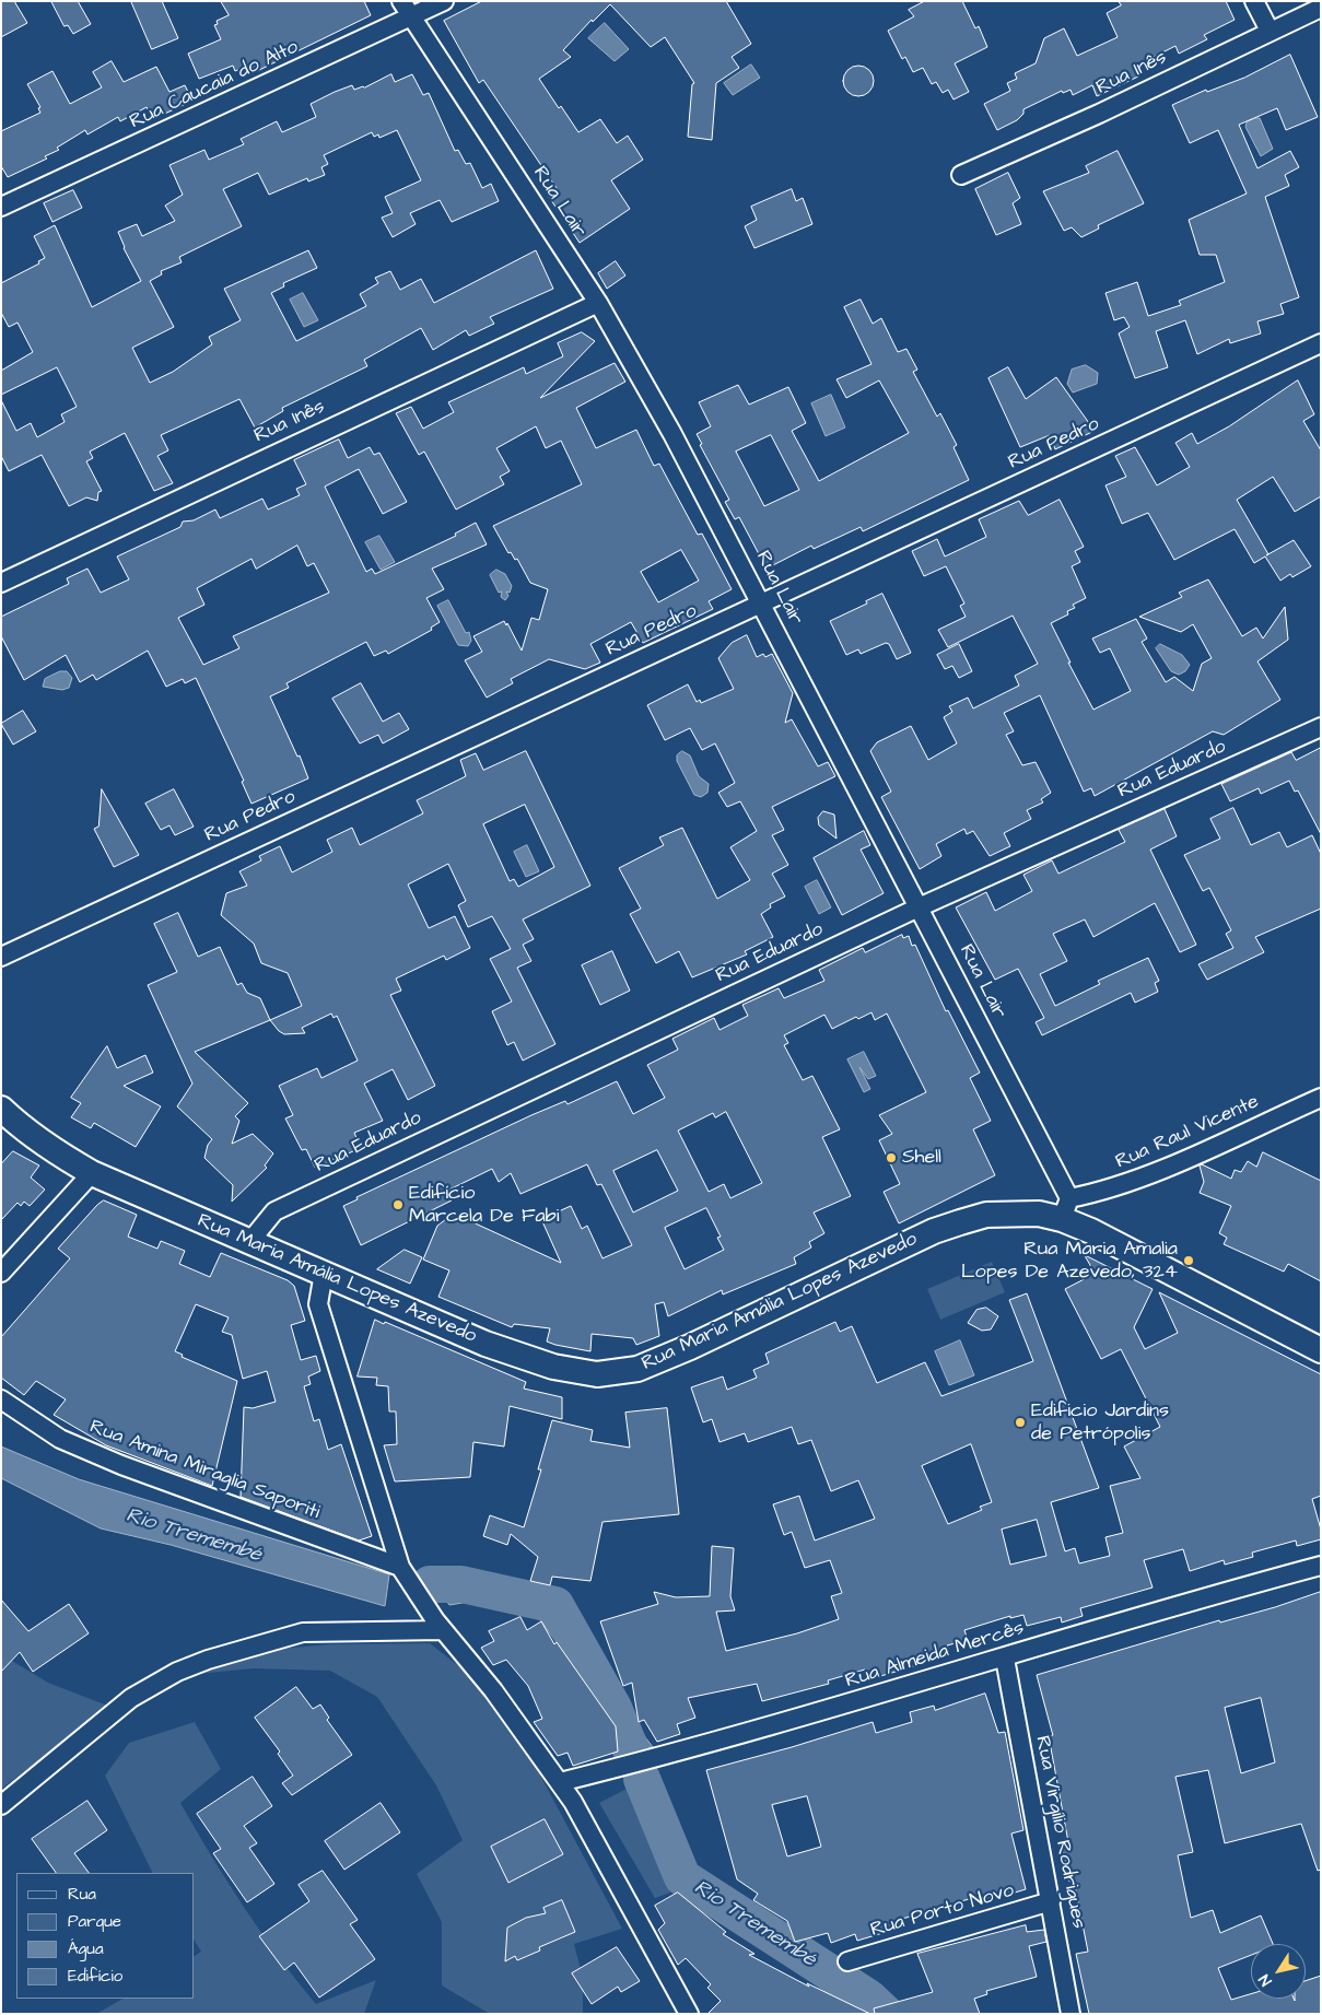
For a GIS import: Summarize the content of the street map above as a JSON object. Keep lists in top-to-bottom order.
{
  "streets": {
    "main road": ["Rua Maria Amália Lopes Azevedo"],
    "street": [
      "Rua Inês",
      "Rua Caucaia do Alto",
      "Rua Lair",
      "Rua Pedro",
      "Rua Eduardo",
      "Rua Raul Vicente",
      "Rua Amina Miraglia Saporiti",
      "Rua Almeida Mercês",
      "Rua Virgílio Rodrigues",
      "Rua Porto Novo"
    ]
  },
  "crossings": [
    ["Rua Inês", "Rua Lair"],
    ["Rua Caucaia do Alto", "Rua Lair"],
    ["Rua Lair", "Rua Pedro"],
    ["Rua Lair", "Rua Eduardo"],
    ["Rua Lair", "Rua Raul Vicente"],
    ["Rua Lair", "Rua Maria Amália Lopes Azevedo"],
    ["Rua Eduardo", "Rua Maria Amália Lopes Azevedo"],
    ["Rua Raul Vicente", "Rua Maria Amália Lopes Azevedo"],
    ["Rua Almeida Mercês", "Rua Virgílio Rodrigues"],
    ["Rua Virgílio Rodrigues", "Rua Porto Novo"]
  ],
  "water": ["Rio Tremembé"],
  "places": [
    "Shell",
    "Edifício Marcela De Fabi",
    "Rua Maria Amalia Lopes De Azevedo, 324",
    "Edificio Jardins de Petrópolis"
  ],
  "legend": [
    "Rua",
    "Parque",
    "Água",
    "Edifício"
  ],
  "north": "bottom left"
}
